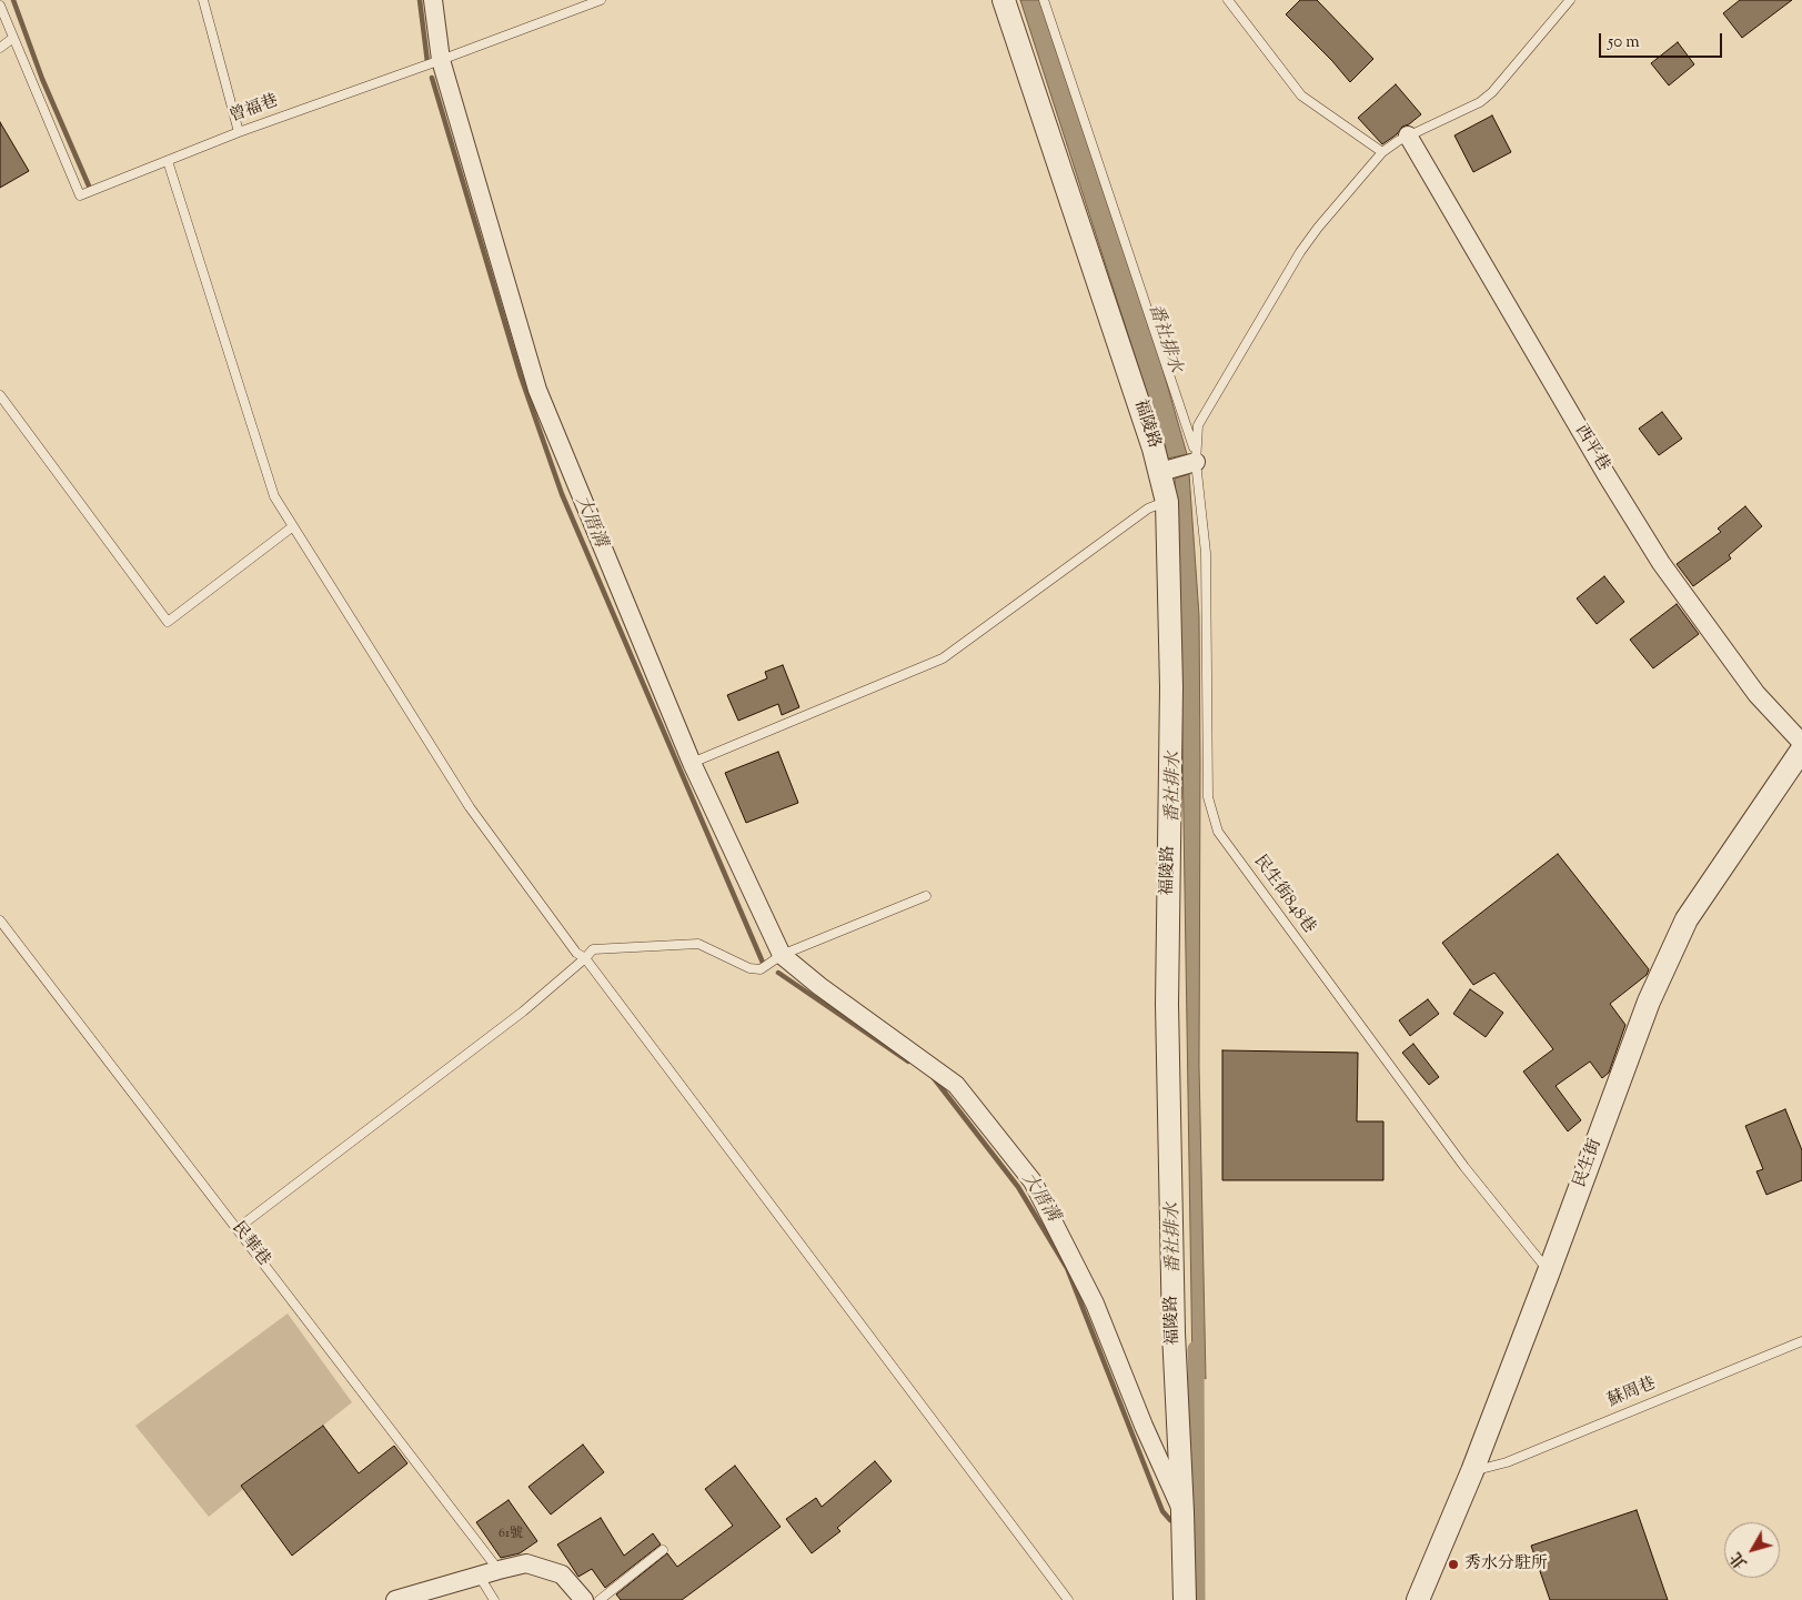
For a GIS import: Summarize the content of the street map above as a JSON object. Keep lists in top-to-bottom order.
{
  "streets": {
    "street": ["福陵路", "西平巷", "民生街"],
    "lane": [
      "曾福巷",
      "民生街848巷",
      "民華巷",
      "蘇周巷"
    ]
  },
  "crossings": [
    ["民生街848巷", "民生街"],
    ["民生街", "蘇周巷"]
  ],
  "water": ["番社排水", "大厝溝"],
  "places": ["秀水分駐所"],
  "house_numbers": ["61號"],
  "scale_bar": "50 m",
  "north": "bottom left"
}
